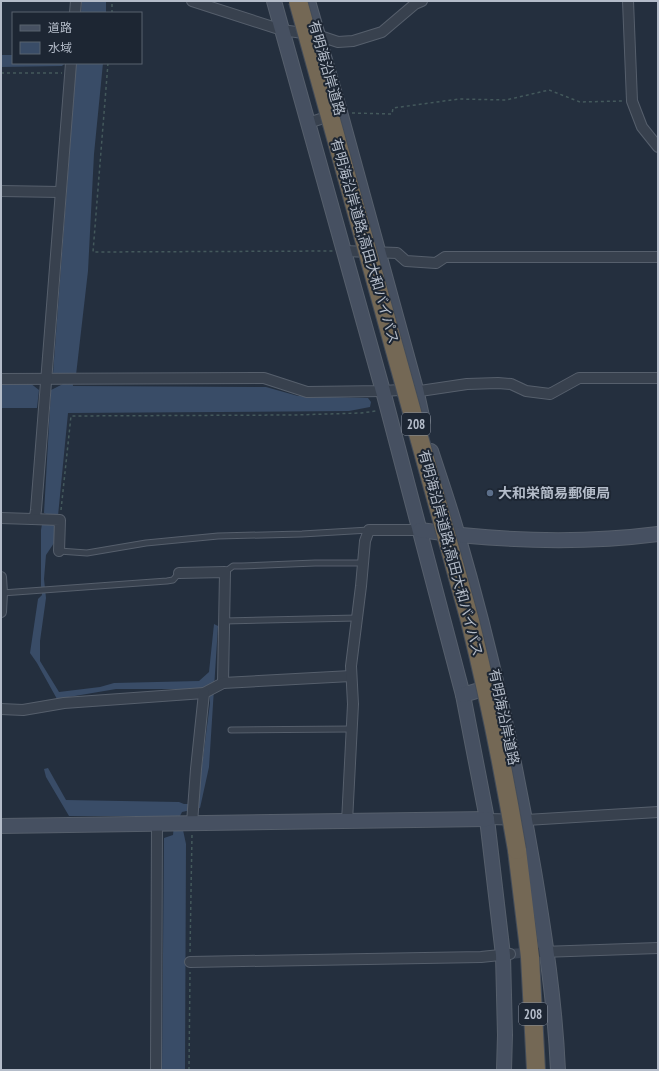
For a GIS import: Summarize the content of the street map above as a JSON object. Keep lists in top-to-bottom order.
{
  "streets": {
    "highway": ["有明海沿岸道路;高田大和バイパス", "208"],
    "main road": ["有明海沿岸道路"]
  },
  "crossings": [
    ["有明海沿岸道路", "有明海沿岸道路;高田大和バイパス"]
  ],
  "places": ["大和栄簡易郵便局"],
  "legend": ["道路", "水域"]
}
